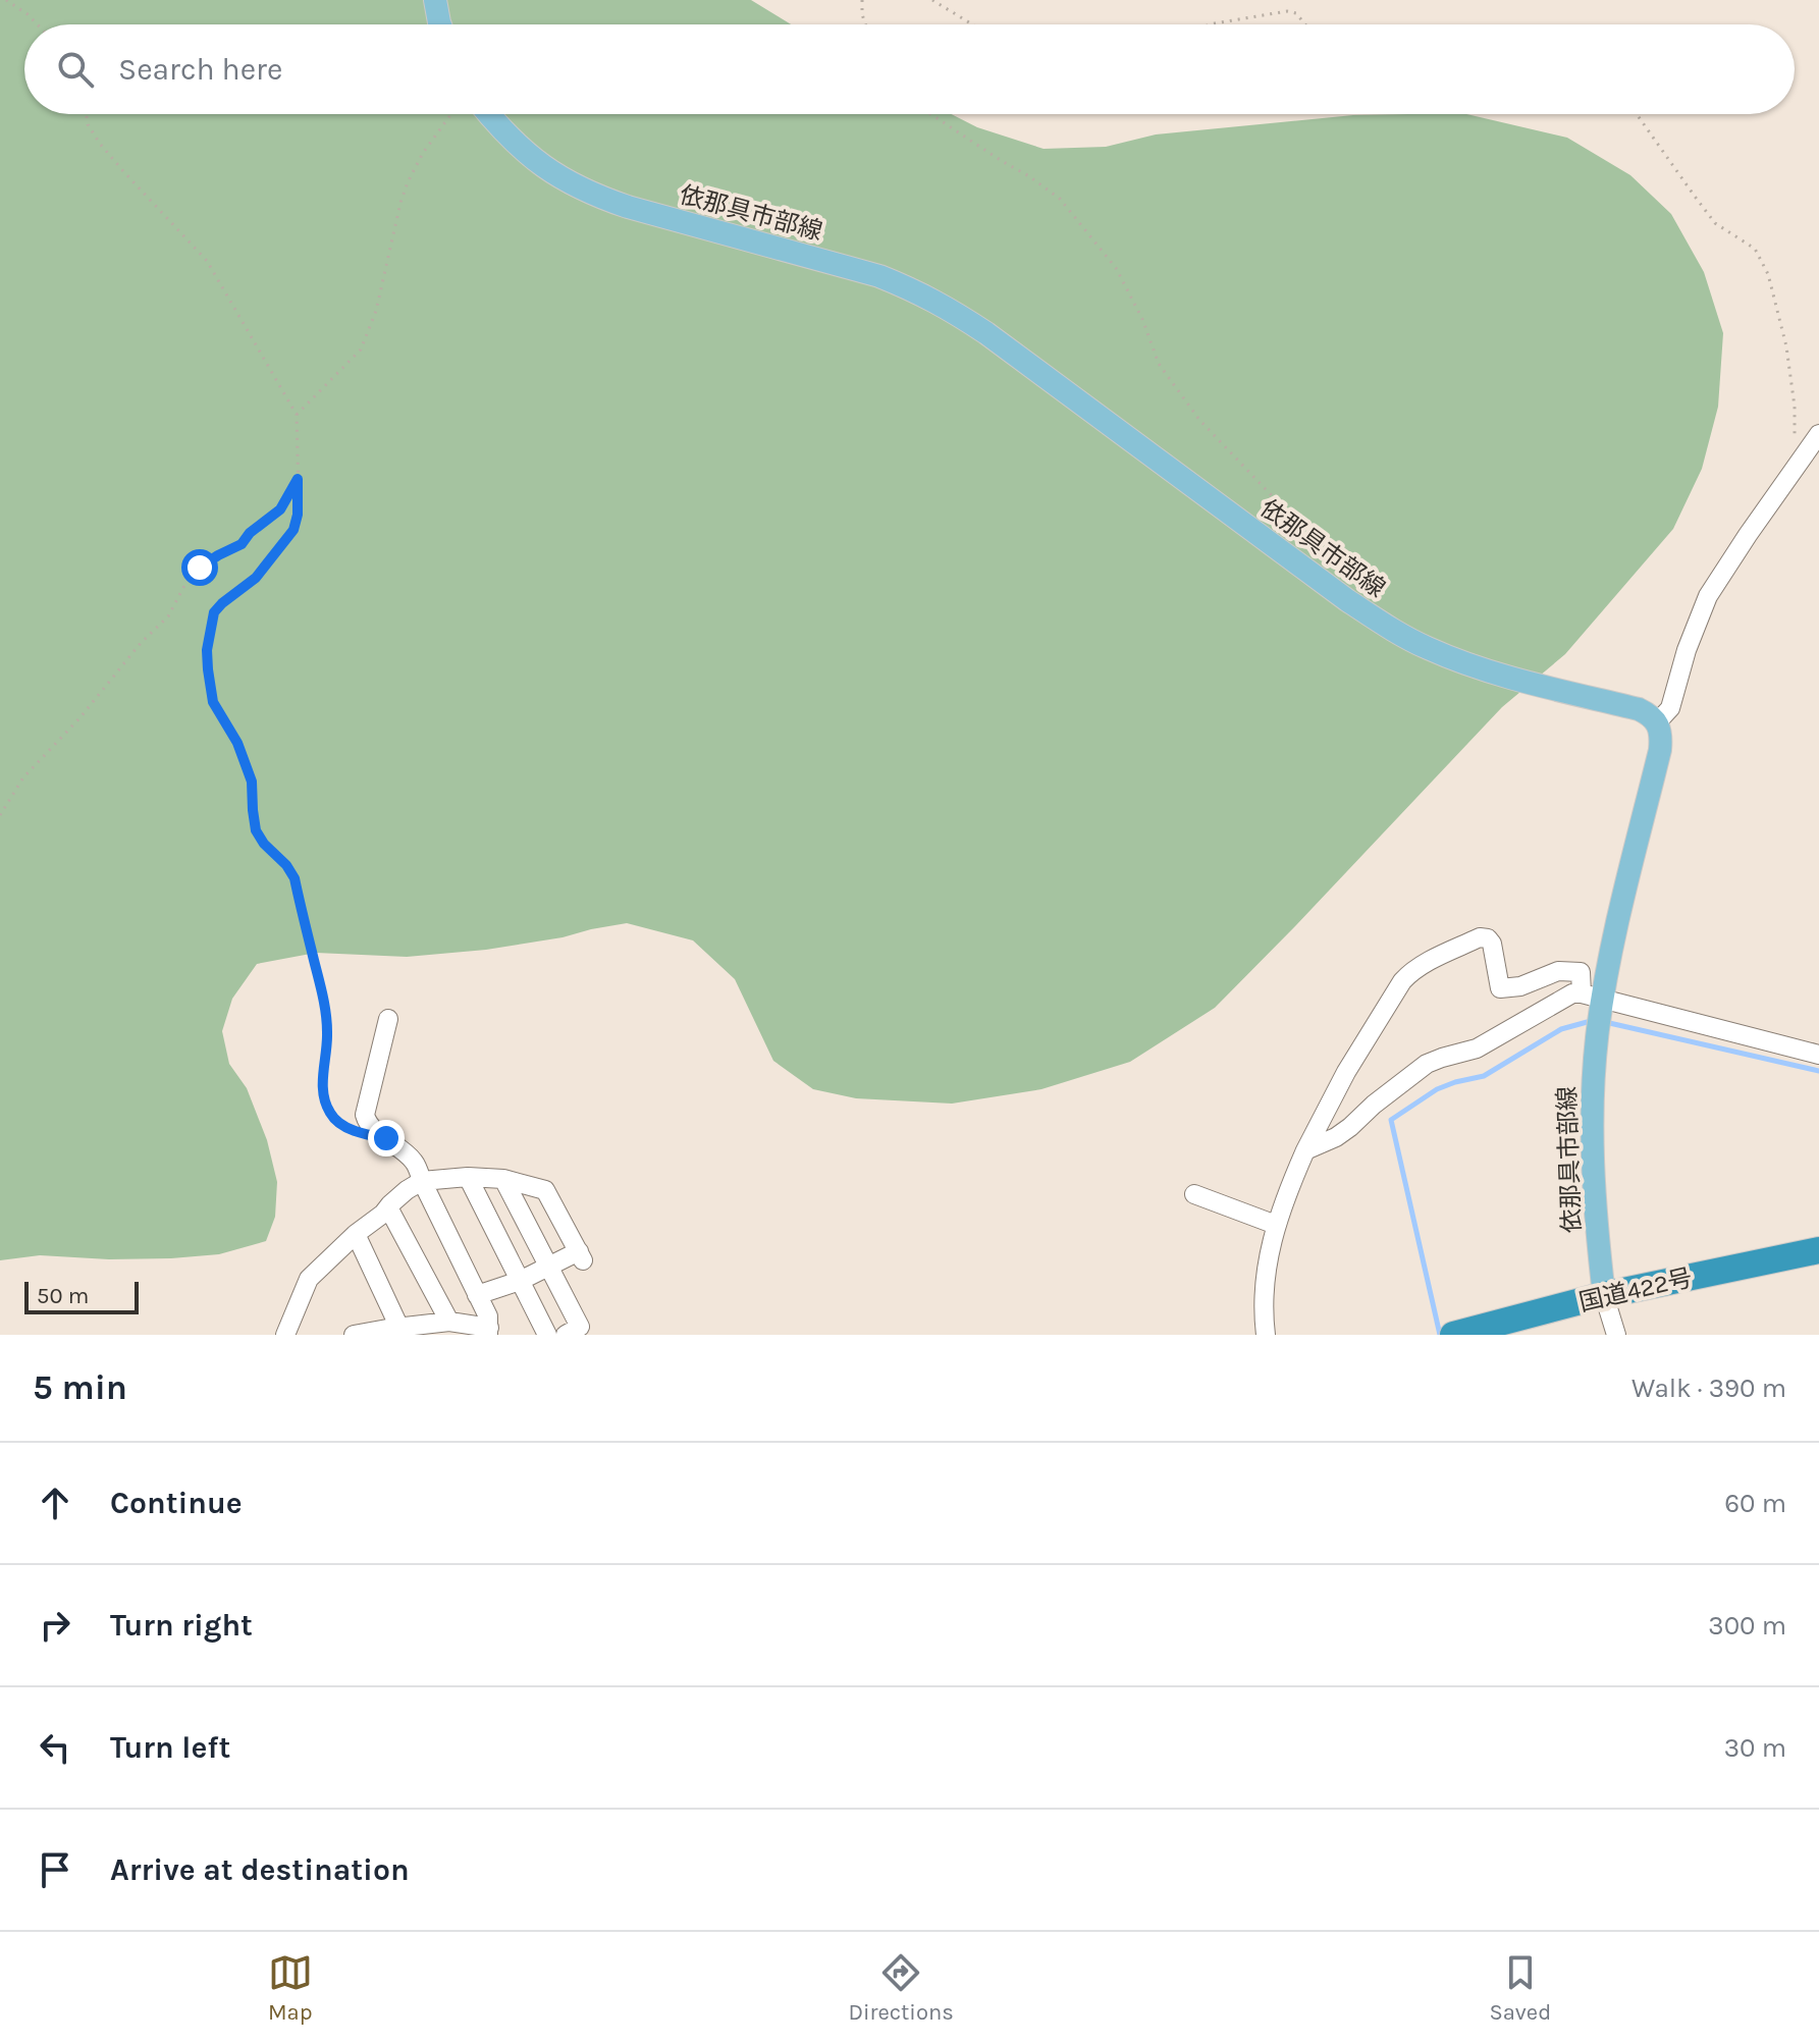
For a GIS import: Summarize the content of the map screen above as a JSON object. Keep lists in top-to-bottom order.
{
  "streets": {
    "highway": ["国道422号"],
    "main road": ["依那具市部線"]
  },
  "crossings": [
    ["依那具市部線", "国道422号"]
  ],
  "scale_bar": "50 m",
  "page": {
    "search": "Search here",
    "scale": "50 m",
    "heading": ["5 min", "Walk · 390 m"],
    "list": [
      ["Continue", "60 m"],
      ["Turn right", "300 m"],
      ["Turn left", "30 m"],
      "Arrive at destination"
    ],
    "nav": ["Map", "Directions", "Saved"]
  }
}
